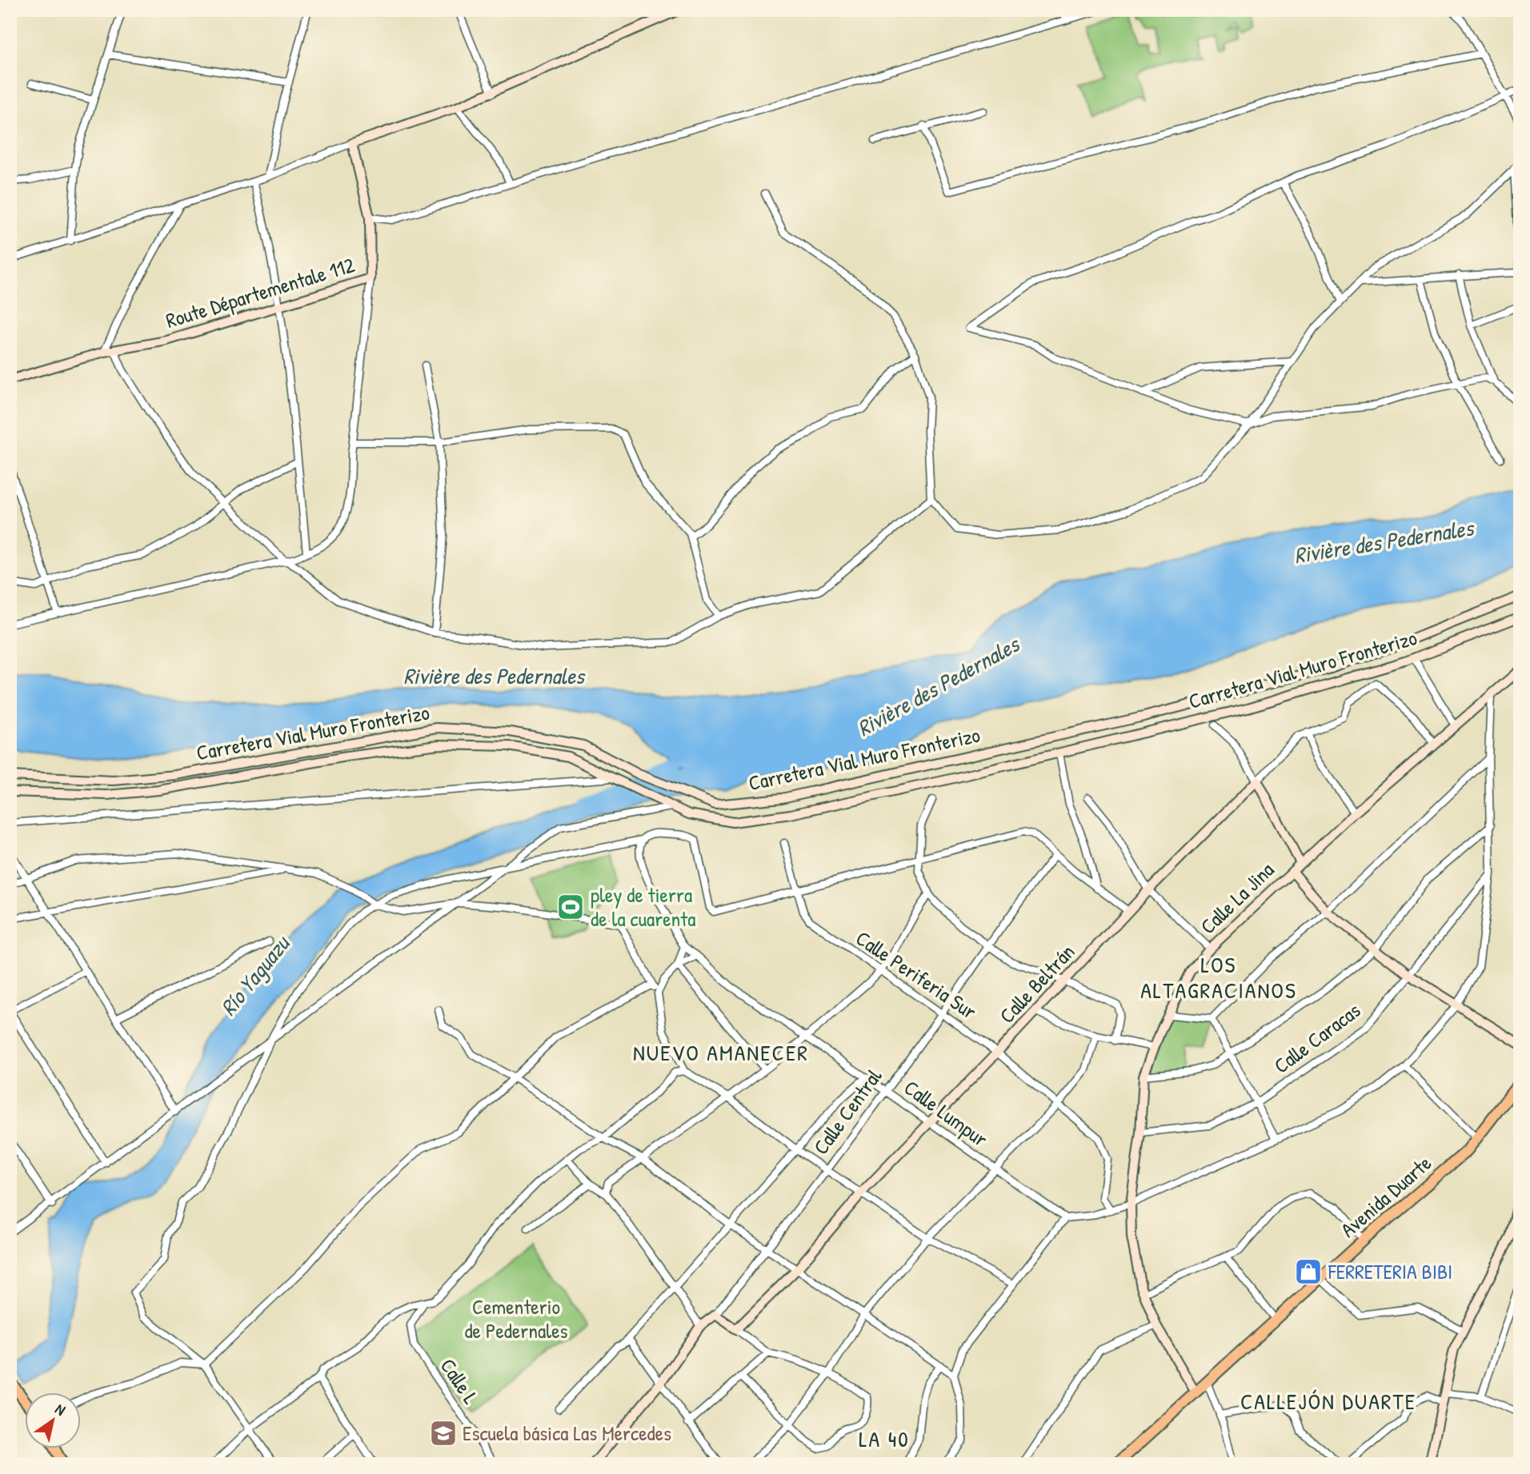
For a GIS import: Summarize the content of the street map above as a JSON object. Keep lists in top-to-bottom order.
{
  "streets": {
    "main road": [
      "Route Départementale 112",
      "Carretera Vial Muro Fronterizo",
      "Calle La Jina",
      "Calle Beltrán",
      "Calle Central",
      "Avenida Duarte"
    ],
    "street": [
      "Calle Periferia Sur",
      "Calle Caracas",
      "Calle Lumpur",
      "Calle L"
    ]
  },
  "crossings": [
    ["Calle La Jina", "Calle Beltrán"],
    ["Calle La Jina", "Calle Caracas"],
    ["Calle La Jina", "Avenida Duarte"],
    ["Calle Periferia Sur", "Calle Beltrán"],
    ["Calle Periferia Sur", "Calle Central"],
    ["Calle Beltrán", "Calle Lumpur"],
    ["Calle Central", "Calle Lumpur"]
  ],
  "districts": [
    "LOS ALTAGRACIANOS",
    "NUEVO AMANECER",
    "CALLEJÓN DUARTE",
    "LA 40"
  ],
  "water": ["Rivière des Pedernales", "Río Yaguazu"],
  "parks": ["Cementerio de Pedernales"],
  "places": {
    "sports": ["pley de tierra de la cuarenta"],
    "shop": ["FERRETERIA BIBI"],
    "school or university": ["Escuela básica Las Mercedes"]
  },
  "north": "top right"
}
